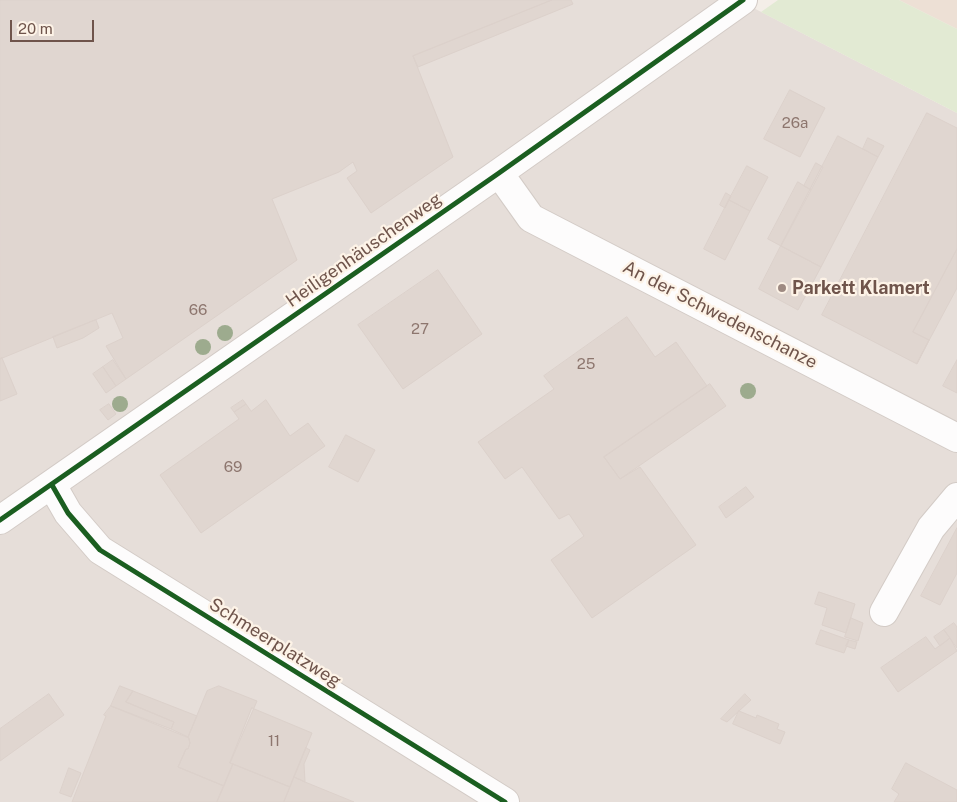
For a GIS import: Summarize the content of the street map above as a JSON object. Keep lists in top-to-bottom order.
{
  "streets": {
    "street": ["Heiligenhäuschenweg", "An der Schwedenschanze", "Schmeerplatzweg"]
  },
  "crossings": [
    ["Heiligenhäuschenweg", "An der Schwedenschanze"],
    ["Heiligenhäuschenweg", "Schmeerplatzweg"]
  ],
  "places": ["Parkett Klamert"],
  "house_numbers": [
    "26a",
    "66",
    "27",
    "25",
    "69",
    "11"
  ],
  "scale_bar": "20 m"
}
